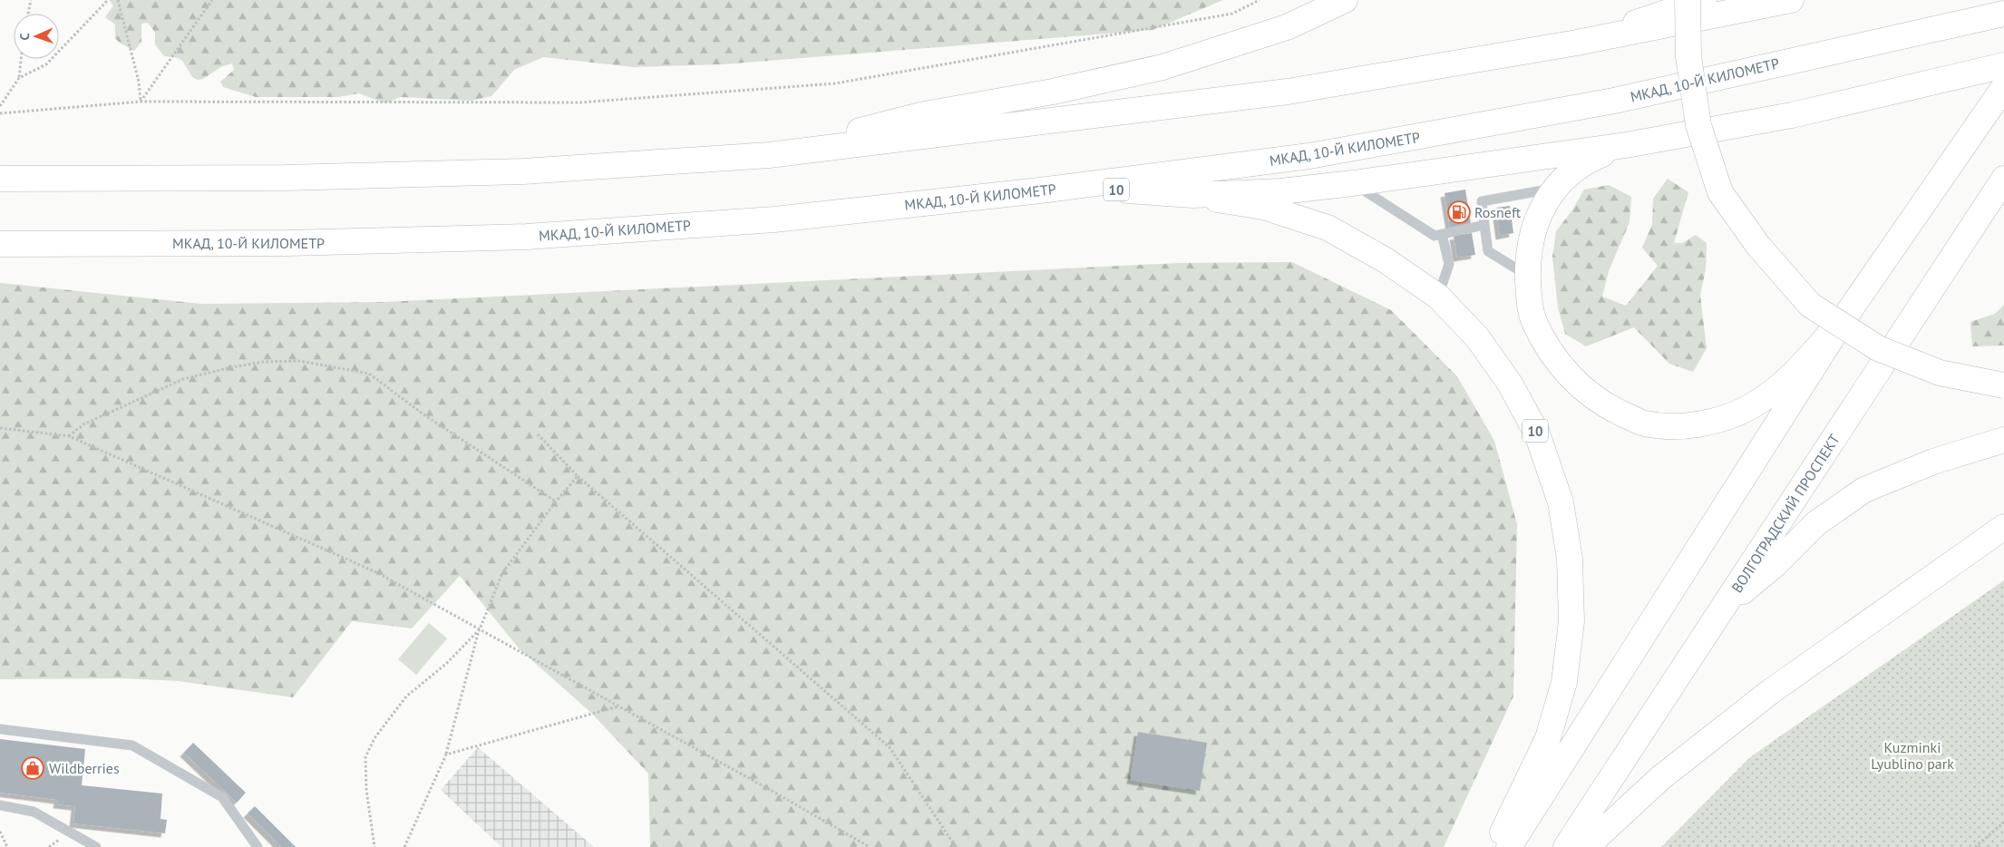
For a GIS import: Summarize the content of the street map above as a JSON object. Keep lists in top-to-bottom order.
{
  "streets": {
    "main road": ["МКАД, 10-Й КИЛОМЕТР", "10", "ВОЛГОГРАДСКИЙ ПРОСПЕКТ"]
  },
  "crossings": [
    ["МКАД, 10-Й КИЛОМЕТР", "10"]
  ],
  "parks": ["Kuzminki Lyublino park"],
  "places": {
    "fuel station": ["Rosneft"],
    "shop": ["Wildberries"]
  },
  "north": "left"
}
